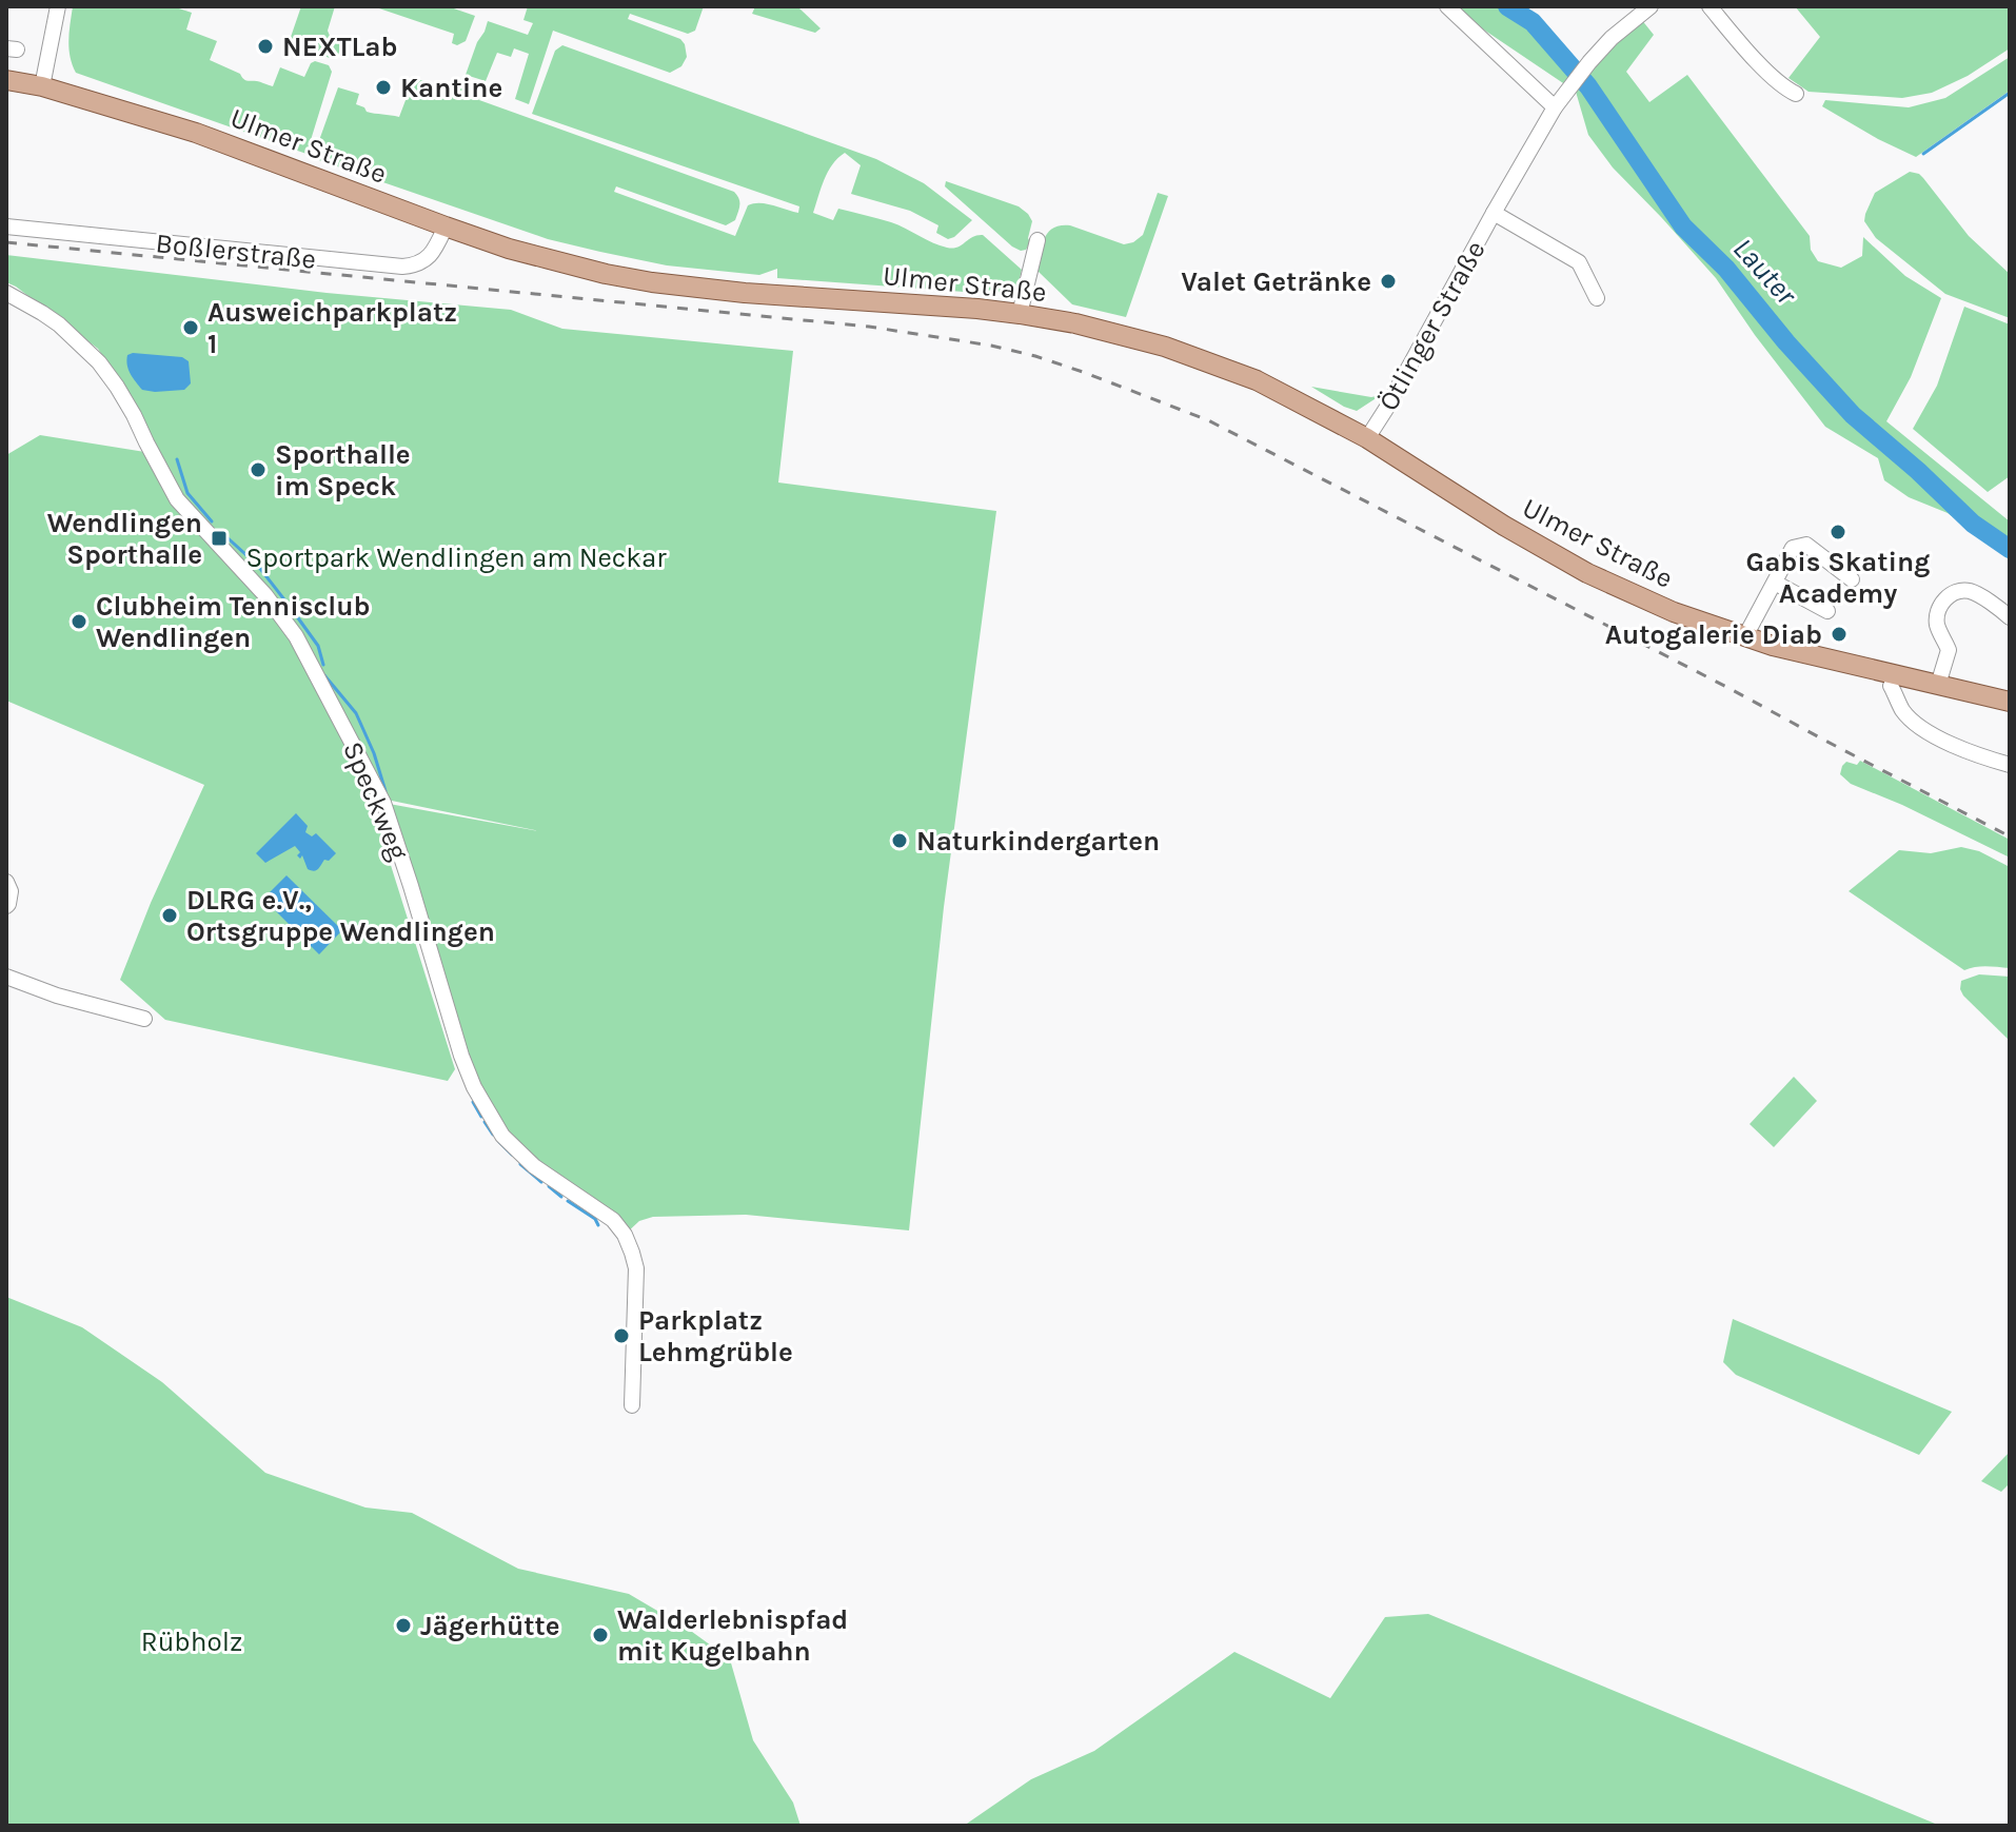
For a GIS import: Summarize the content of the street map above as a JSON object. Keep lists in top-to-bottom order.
{
  "streets": {
    "main road": ["Ulmer Straße"],
    "street": ["Boßlerstraße", "Ötlinger Straße", "Speckweg"]
  },
  "crossings": [
    ["Ulmer Straße", "Boßlerstraße"],
    ["Ulmer Straße", "Ötlinger Straße"]
  ],
  "water": ["Lauter"],
  "parks": ["Sportpark Wendlingen am Neckar", "Rübholz"],
  "places": {
    "other": [
      "NEXTLab",
      "Kantine",
      "Valet Getränke",
      "Ausweichparkplatz 1",
      "Sporthalle im Speck",
      "Gabis Skating Academy",
      "Clubheim Tennisclub Wendlingen",
      "Autogalerie Diab",
      "Naturkindergarten",
      "DLRG e.V., Ortsgruppe Wendlingen",
      "Parkplatz Lehmgrüble",
      "Jägerhütte",
      "Walderlebnispfad mit Kugelbahn"
    ],
    "transit": ["Wendlingen Sporthalle"]
  }
}
